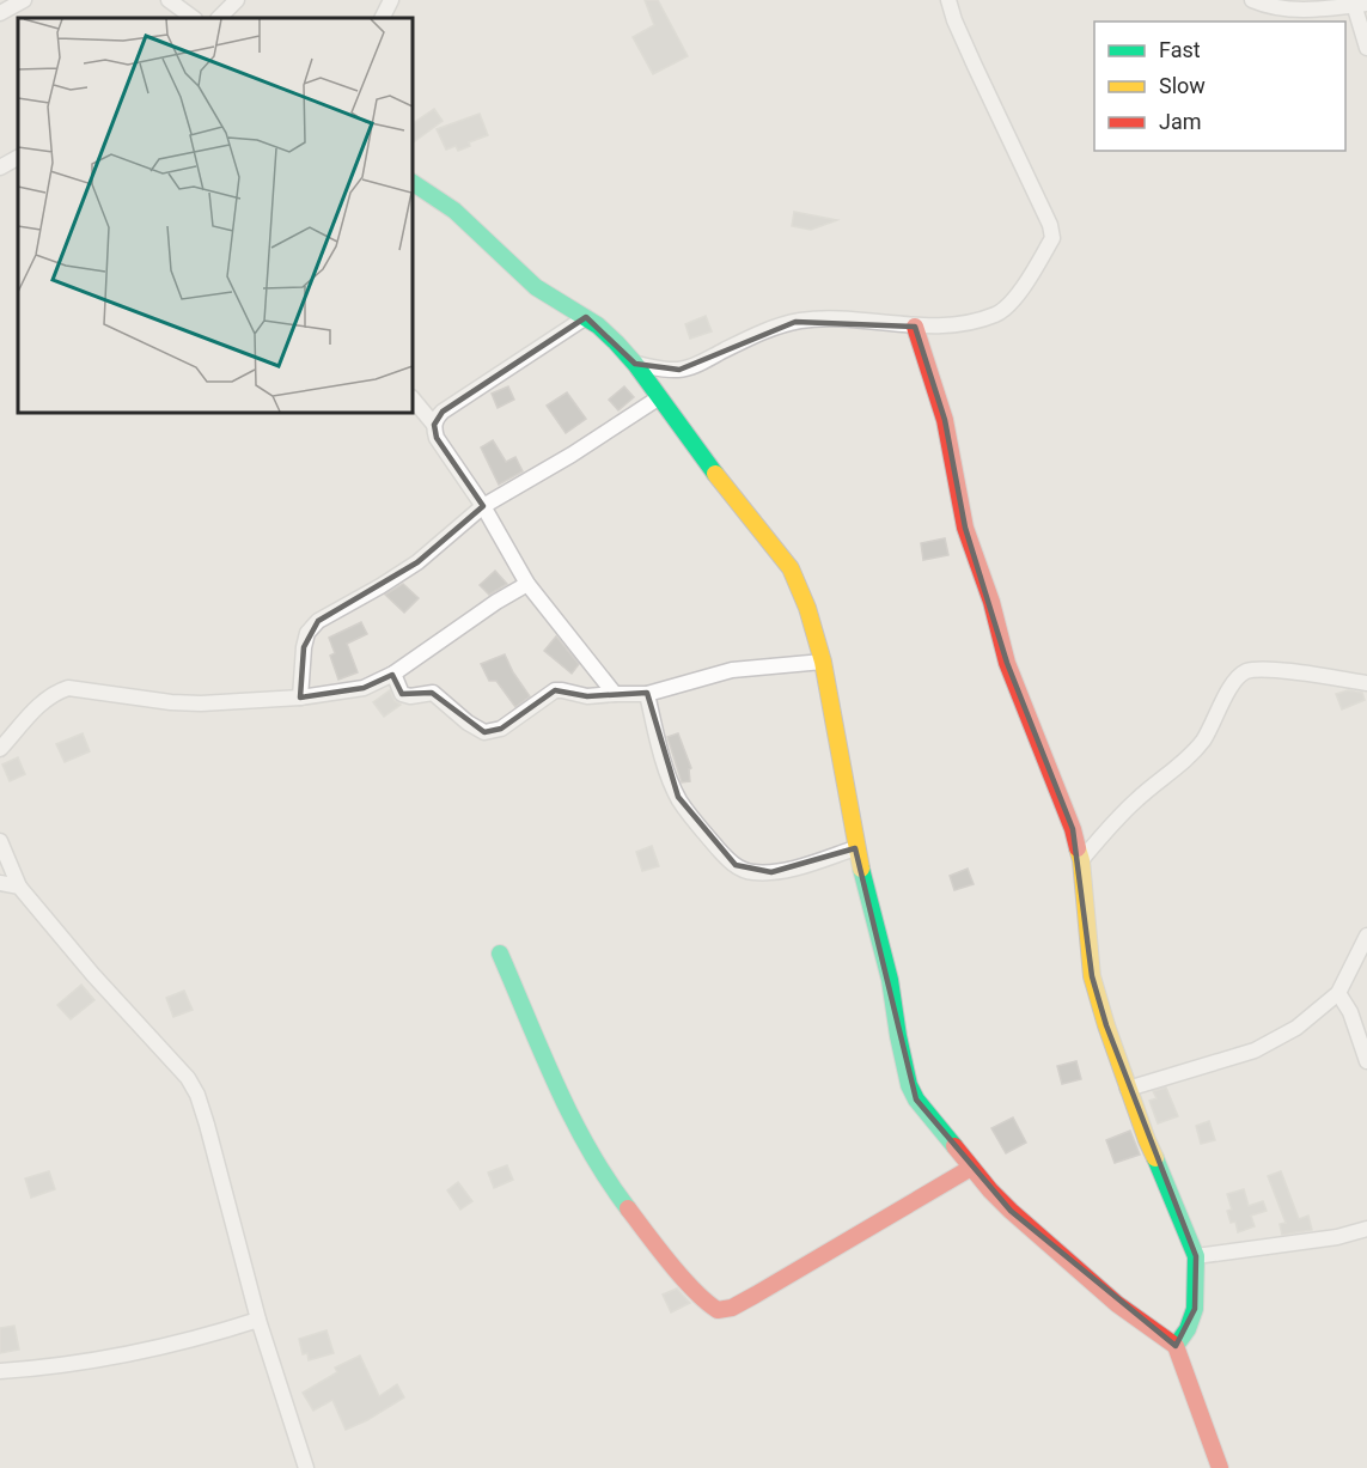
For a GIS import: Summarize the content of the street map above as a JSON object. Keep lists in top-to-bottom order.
{
  "legend": ["Fast", "Slow", "Jam"]
}
